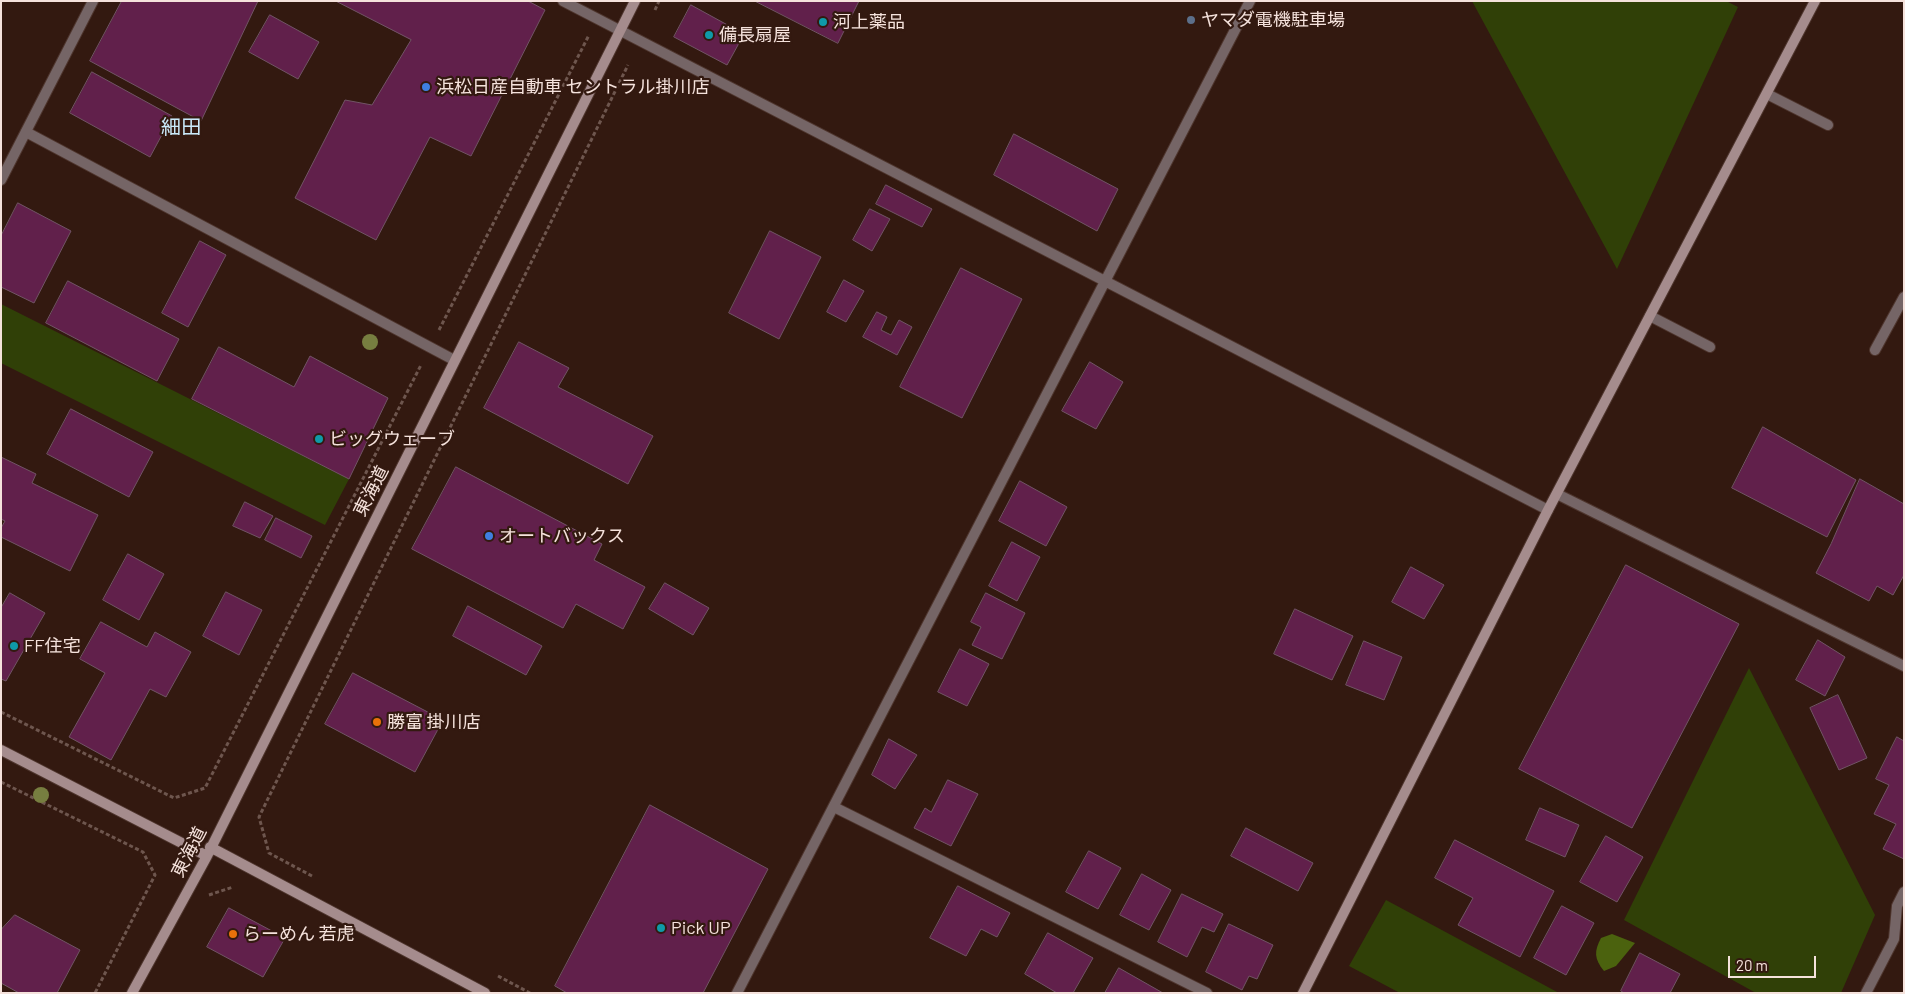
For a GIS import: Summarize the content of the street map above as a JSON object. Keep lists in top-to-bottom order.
{
  "streets": {
    "street": ["東海道"]
  },
  "districts": ["細田"],
  "places": [
    "ヤマダ電機駐車場",
    "河上薬品",
    "備長扇屋",
    "浜松日産自動車 セントラル掛川店",
    "ビッグウェーブ",
    "オートバックス",
    "FF住宅",
    "勝富 掛川店",
    "Pick UP",
    "らーめん 若虎"
  ],
  "scale_bar": "20 m"
}
